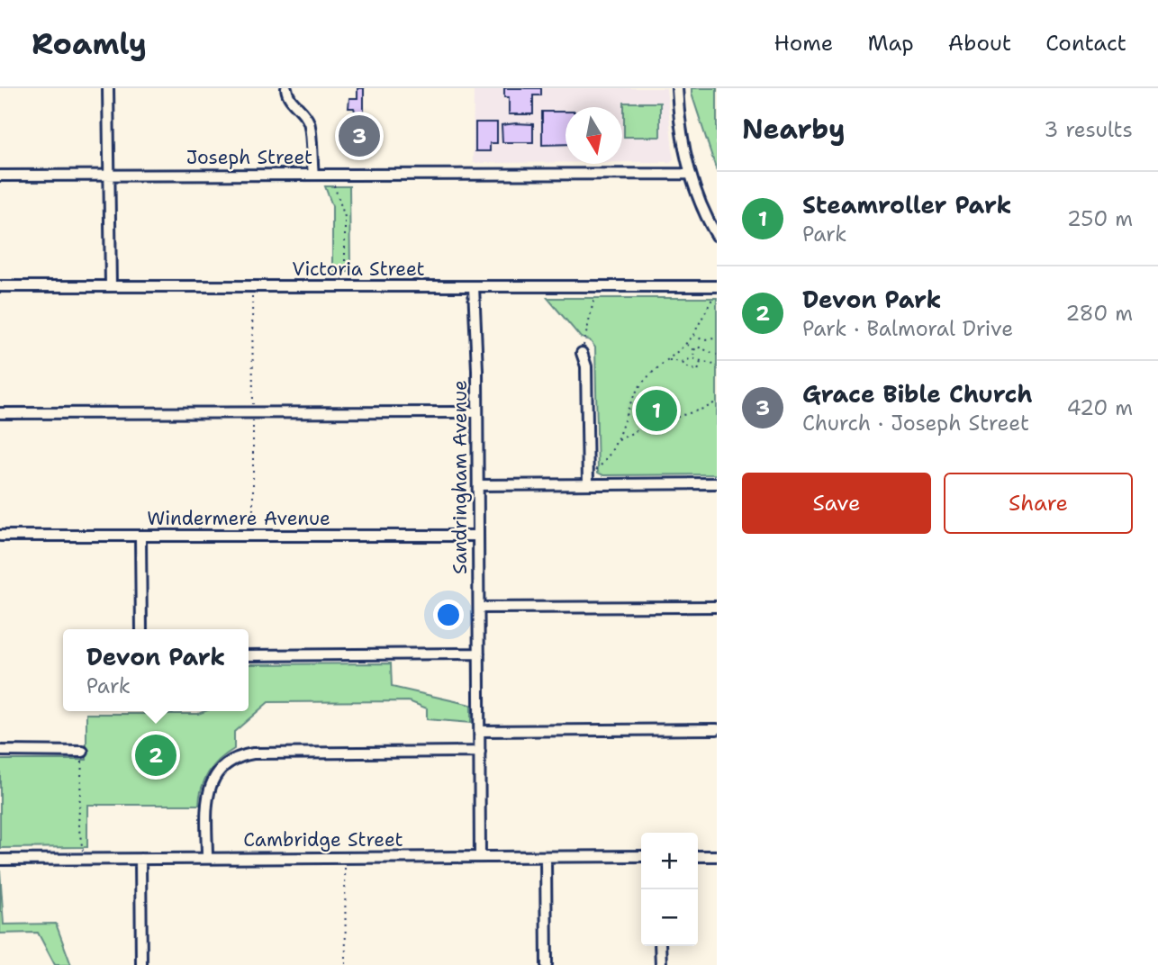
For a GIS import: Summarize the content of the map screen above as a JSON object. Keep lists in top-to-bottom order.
{
  "streets": {
    "street": [
      "Joseph Street",
      "Victoria Street",
      "Sandringham Avenue",
      "Windermere Avenue",
      "Cambridge Street"
    ]
  },
  "crossings": [
    ["Victoria Street", "Sandringham Avenue"],
    ["Sandringham Avenue", "Windermere Avenue"],
    ["Sandringham Avenue", "Cambridge Street"]
  ],
  "north": "bottom",
  "page": {
    "header": "Roamly",
    "nav": [
      "Home",
      "Map",
      "About",
      "Contact"
    ],
    "heading": ["Nearby", "3 results"],
    "pins": ["3", "1", "2"],
    "list": [
      {
        "mark": "1",
        "name": "Steamroller Park",
        "note": "Park",
        "value": "250 m"
      },
      {
        "mark": "2",
        "name": "Devon Park",
        "note": "Park · Balmoral Drive",
        "value": "280 m"
      },
      {
        "mark": "3",
        "name": "Grace Bible Church",
        "note": "Church · Joseph Street",
        "value": "420 m"
      }
    ],
    "buttons": ["Save", "Share"],
    "popup": ["Devon Park", "Park"],
    "map_buttons": ["+", "−"]
  }
}
